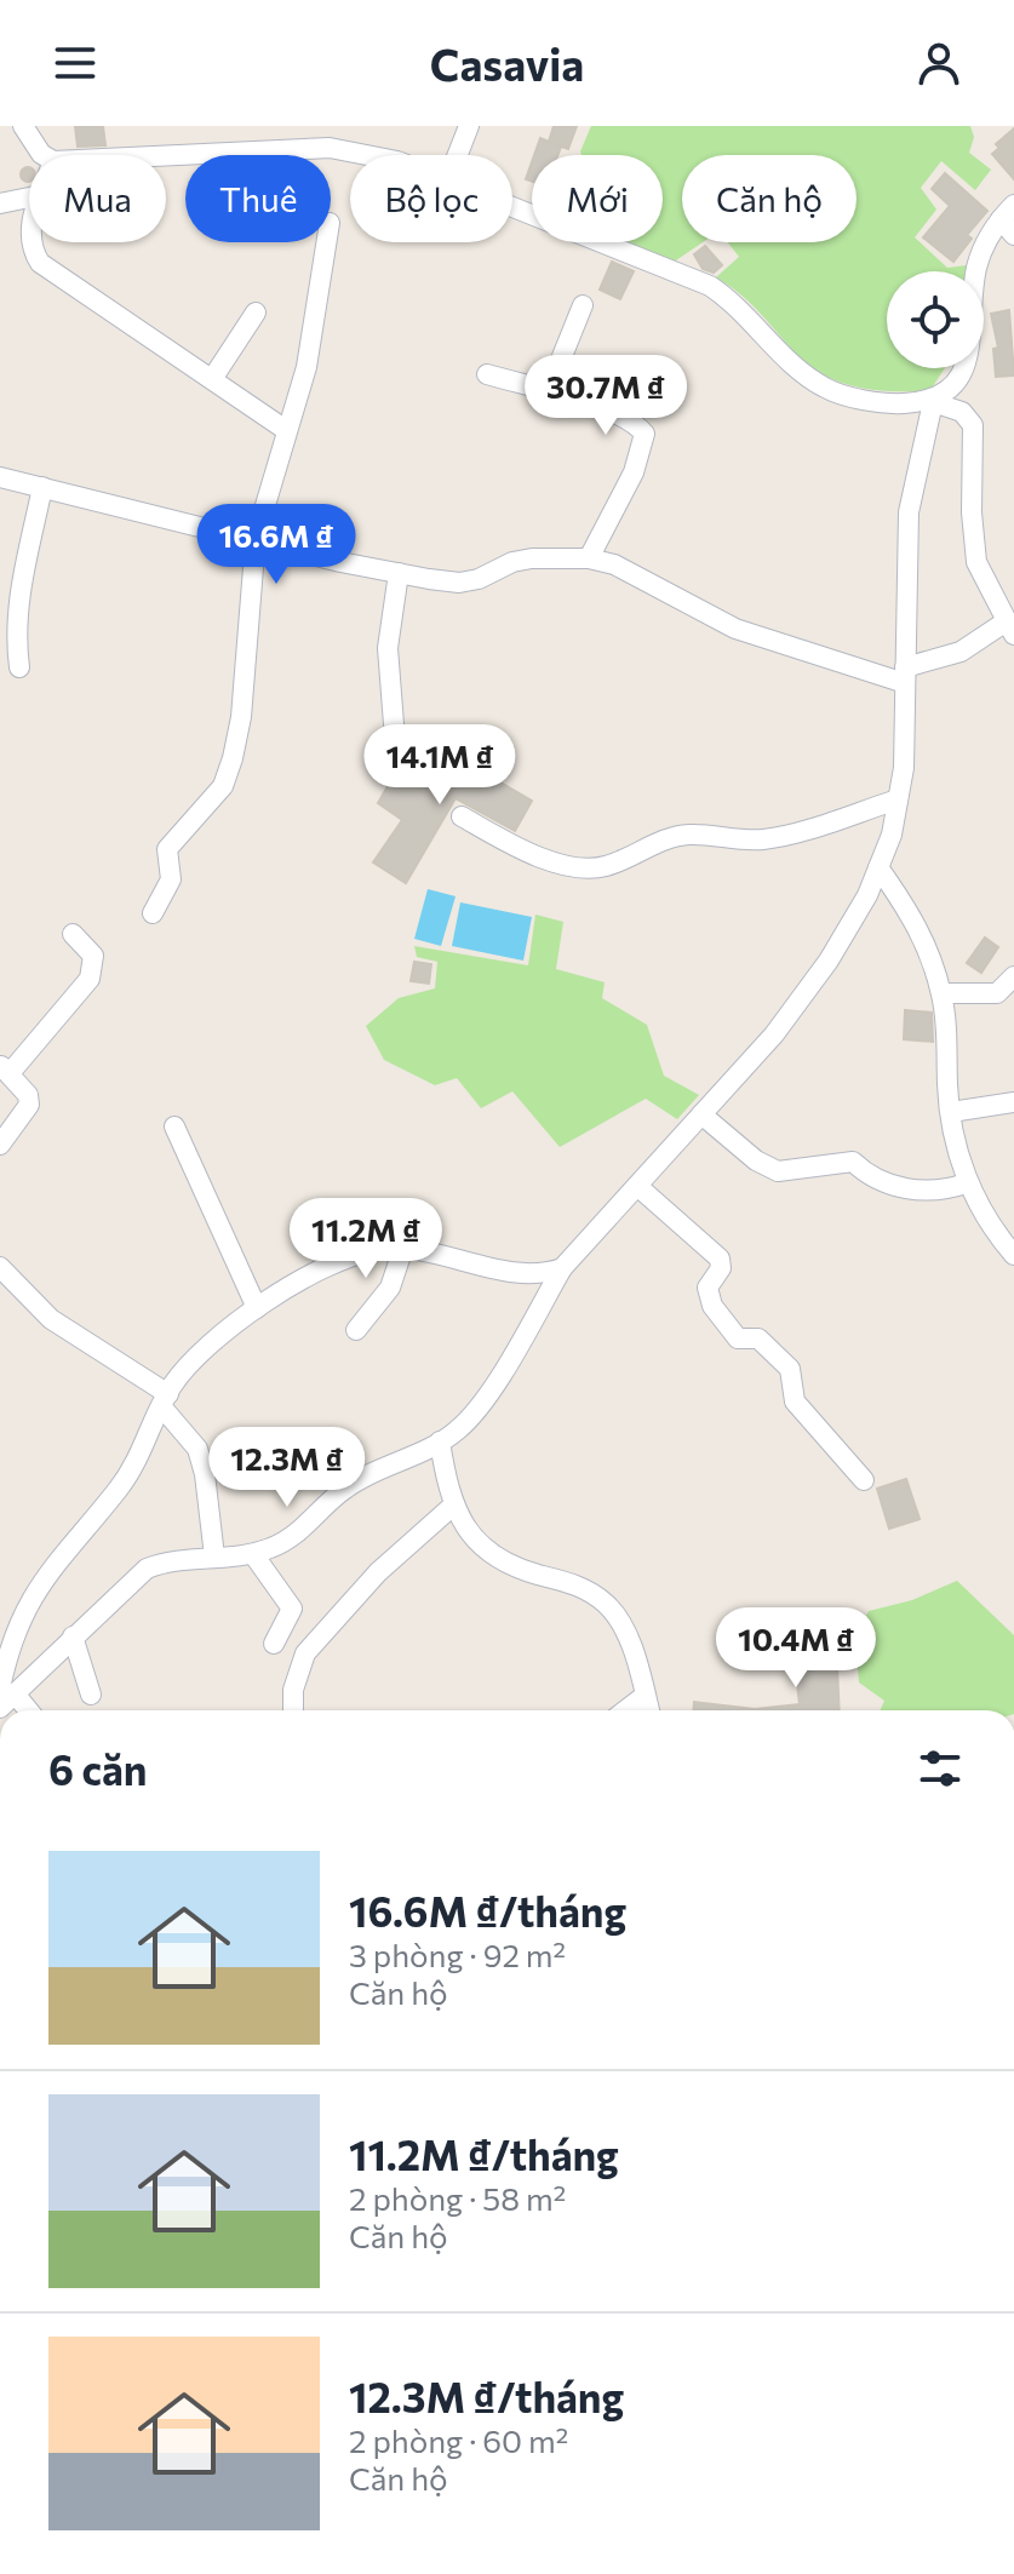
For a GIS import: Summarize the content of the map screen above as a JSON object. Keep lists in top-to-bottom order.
{
  "page": {
    "header": "Casavia",
    "chip": [
      "Mua",
      "Thuê",
      "Bộ lọc",
      "Mới",
      "Căn hộ"
    ],
    "price": [
      "30.7M ₫",
      "16.6M ₫",
      "14.1M ₫",
      "11.2M ₫",
      "12.3M ₫",
      "10.4M ₫"
    ],
    "heading": "6 căn",
    "list": [
      {
        "name": "16.6M ₫/tháng",
        "note": "3 phòng · 92 m² · Căn hộ"
      },
      {
        "name": "11.2M ₫/tháng",
        "note": "2 phòng · 58 m² · Căn hộ"
      },
      {
        "name": "12.3M ₫/tháng",
        "note": "2 phòng · 60 m² · Căn hộ"
      }
    ]
  }
}
